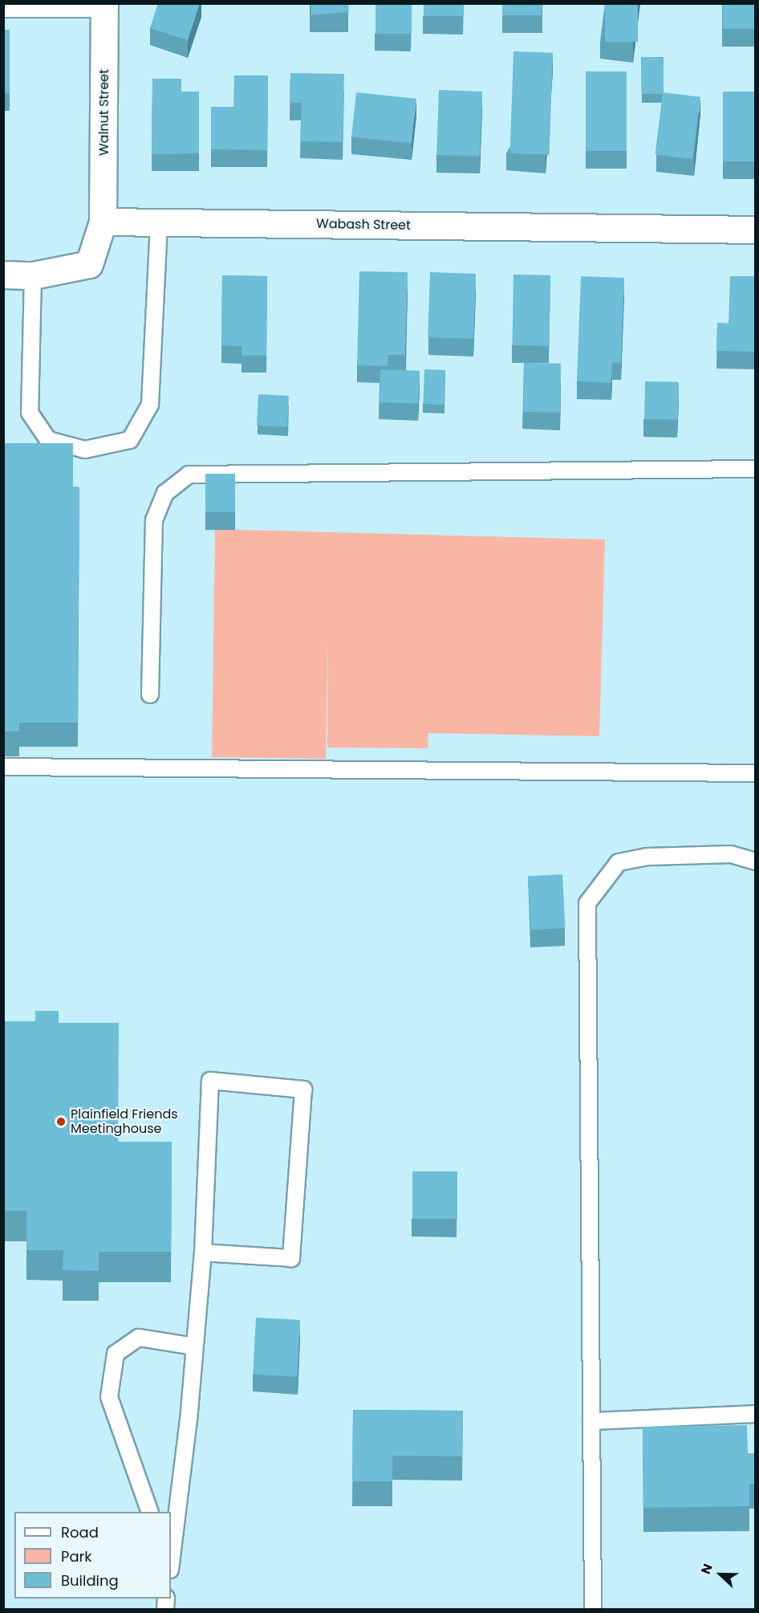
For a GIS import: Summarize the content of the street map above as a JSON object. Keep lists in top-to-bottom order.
{
  "streets": {
    "street": ["Walnut Street", "Wabash Street"]
  },
  "crossings": [
    ["Walnut Street", "Wabash Street"]
  ],
  "places": ["Plainfield Friends Meetinghouse"],
  "legend": ["Road", "Park", "Building"],
  "north": "left"
}
